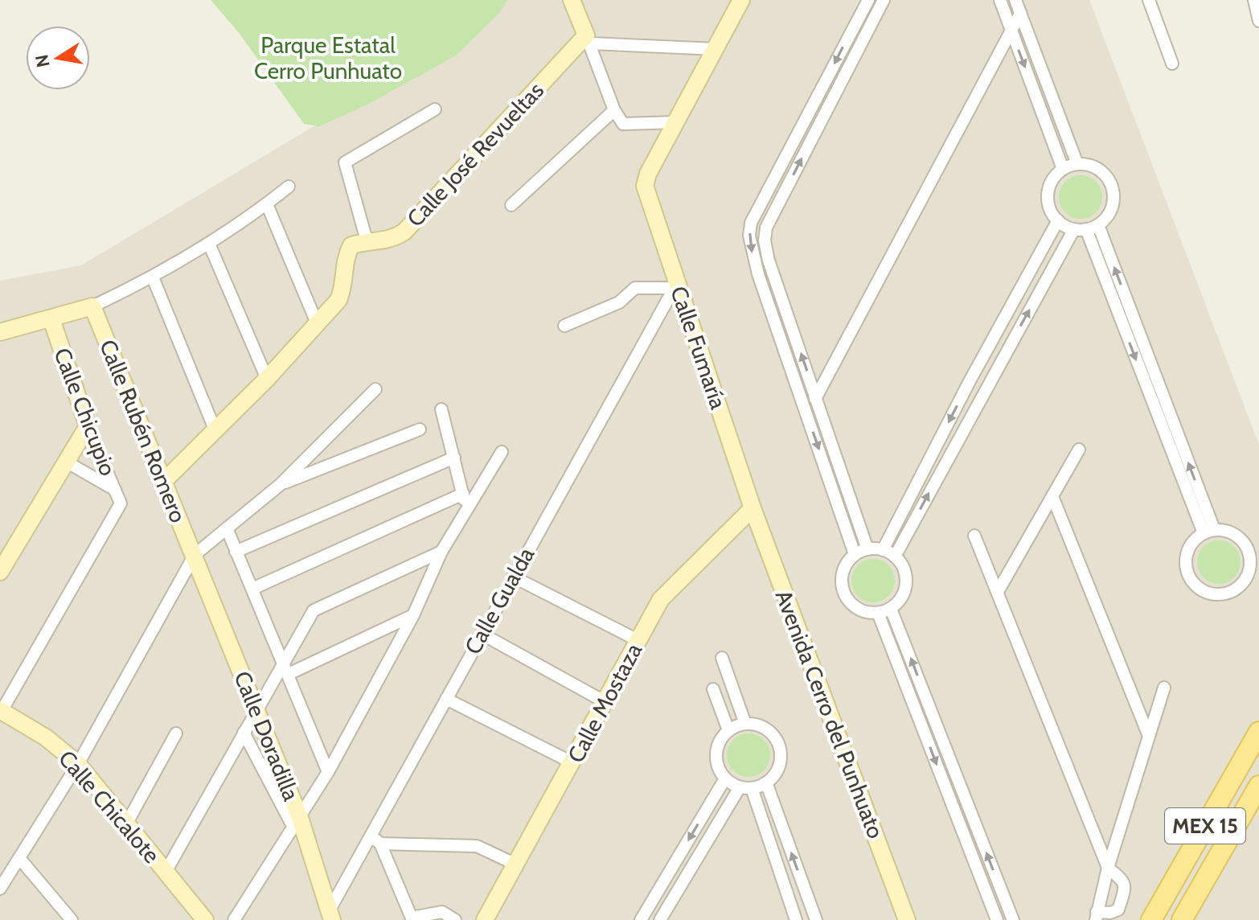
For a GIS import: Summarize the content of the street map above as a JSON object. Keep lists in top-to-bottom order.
{
  "streets": {
    "main road": ["MEX 15"],
    "street": [
      "Calle José Revueltas",
      "Calle Fumaría",
      "Calle Chicupio",
      "Calle Rubén Romero",
      "Calle Gualda",
      "Calle Mostaza",
      "Avenida Cerro del Punhuato",
      "Calle Doradilla",
      "Calle Chicalote"
    ]
  },
  "crossings": [
    ["Calle Fumaría", "Calle Gualda"],
    ["Calle Fumaría", "Calle Mostaza"],
    ["Calle Fumaría", "Avenida Cerro del Punhuato"],
    ["Calle Chicupio", "Calle Chicalote"],
    ["Calle Rubén Romero", "Calle Doradilla"],
    ["Calle Gualda", "Calle Doradilla"],
    ["Calle Mostaza", "Avenida Cerro del Punhuato"]
  ],
  "parks": ["Parque Estatal Cerro Punhuato"],
  "north": "left"
}
